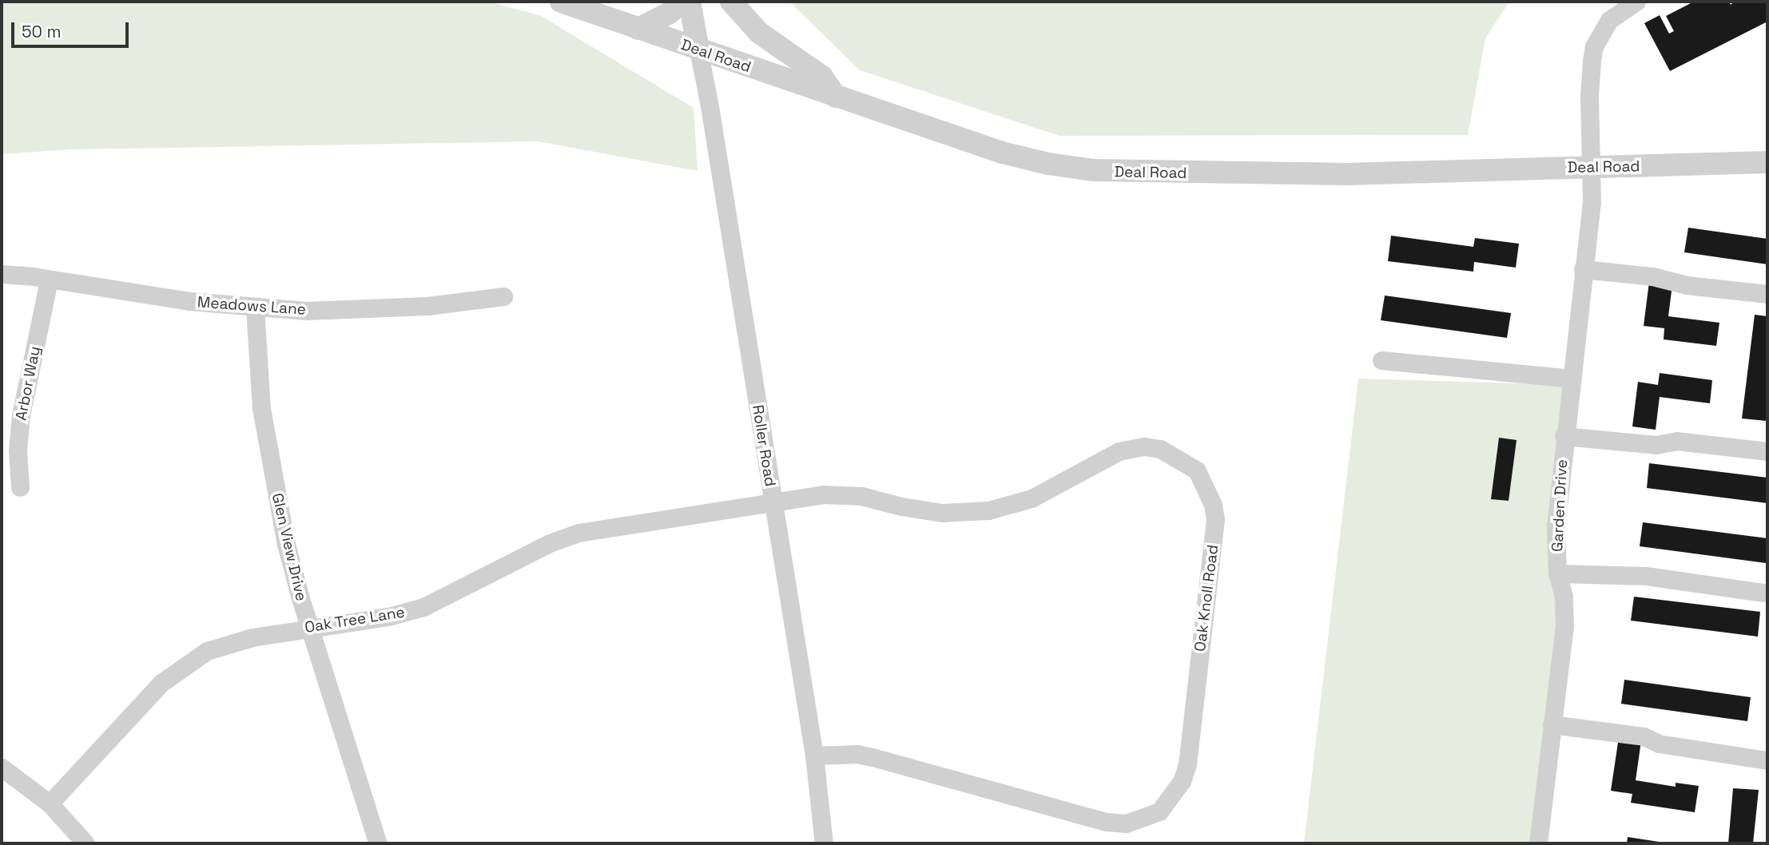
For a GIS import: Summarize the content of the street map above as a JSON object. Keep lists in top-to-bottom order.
{
  "streets": {
    "street": [
      "Deal Road",
      "Meadows Lane",
      "Arbor Way",
      "Roller Road",
      "Garden Drive",
      "Glen View Drive",
      "Oak Knoll Road",
      "Oak Tree Lane"
    ]
  },
  "crossings": [
    ["Deal Road", "Roller Road"],
    ["Deal Road", "Garden Drive"],
    ["Meadows Lane", "Arbor Way"],
    ["Meadows Lane", "Glen View Drive"],
    ["Roller Road", "Oak Knoll Road"],
    ["Roller Road", "Oak Tree Lane"],
    ["Glen View Drive", "Oak Tree Lane"],
    ["Oak Knoll Road", "Oak Tree Lane"]
  ],
  "scale_bar": "50 m"
}
